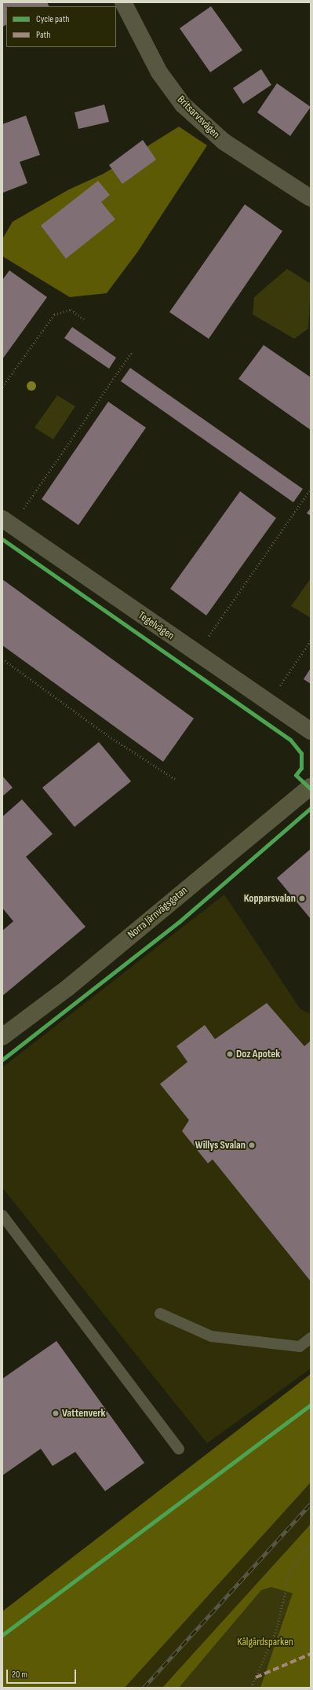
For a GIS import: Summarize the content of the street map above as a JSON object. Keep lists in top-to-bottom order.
{
  "streets": {
    "street": ["Britsarvsvägen", "Tegelvägen", "Norra Järnvägsgatan"]
  },
  "parks": ["Kålgårdsparken"],
  "places": [
    "Kopparsvalan",
    "Doz Apotek",
    "Willys Svalan",
    "Vattenverk"
  ],
  "legend": ["Cycle path", "Path"],
  "scale_bar": "20 m"
}
